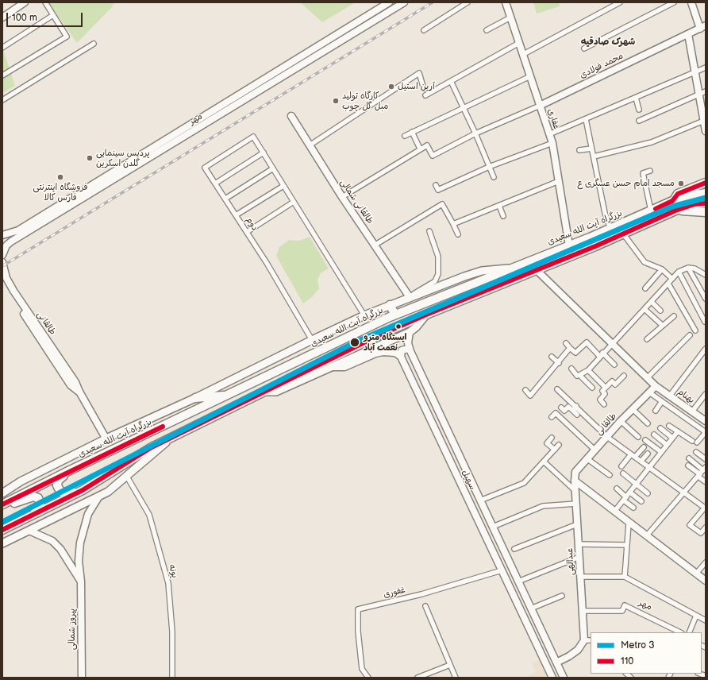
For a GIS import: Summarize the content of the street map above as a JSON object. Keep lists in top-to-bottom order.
{
  "streets": {
    "highway": ["بزرگراه آیت الله سعیدی"],
    "street": [
      "محمد فولادی",
      "مهر",
      "غفاری",
      "طالقانی شمالی",
      "دوم",
      "طالقانی",
      "بهنام",
      "سهیل",
      "عبدالهی",
      "پونه",
      "غفوری",
      "پیروز شمالی"
    ]
  },
  "crossings": [
    ["محمد فولادی", "غفاری"],
    ["مهر", "عبدالهی"],
    ["غفاری", "بزرگراه آیت الله سعیدی"],
    ["طالقانی", "بهنام"],
    ["طالقانی", "عبدالهی"],
    ["سهیل", "غفوری"]
  ],
  "districts": ["شهرک صادقیه"],
  "places": [
    "آرین استیل",
    "کارگاه تولید مبل گل چوب",
    "پردیس سینمایی گلدن اسکرین",
    "فروشگاه اینترنتی فارس کالا",
    "مسجد امام حسن عسگری ع",
    "ایستگاه مترو نعمت آباد"
  ],
  "lines": ["transit line 110", "metro line 3"],
  "legend": ["Metro 3", "110"],
  "scale_bar": "100 m"
}
